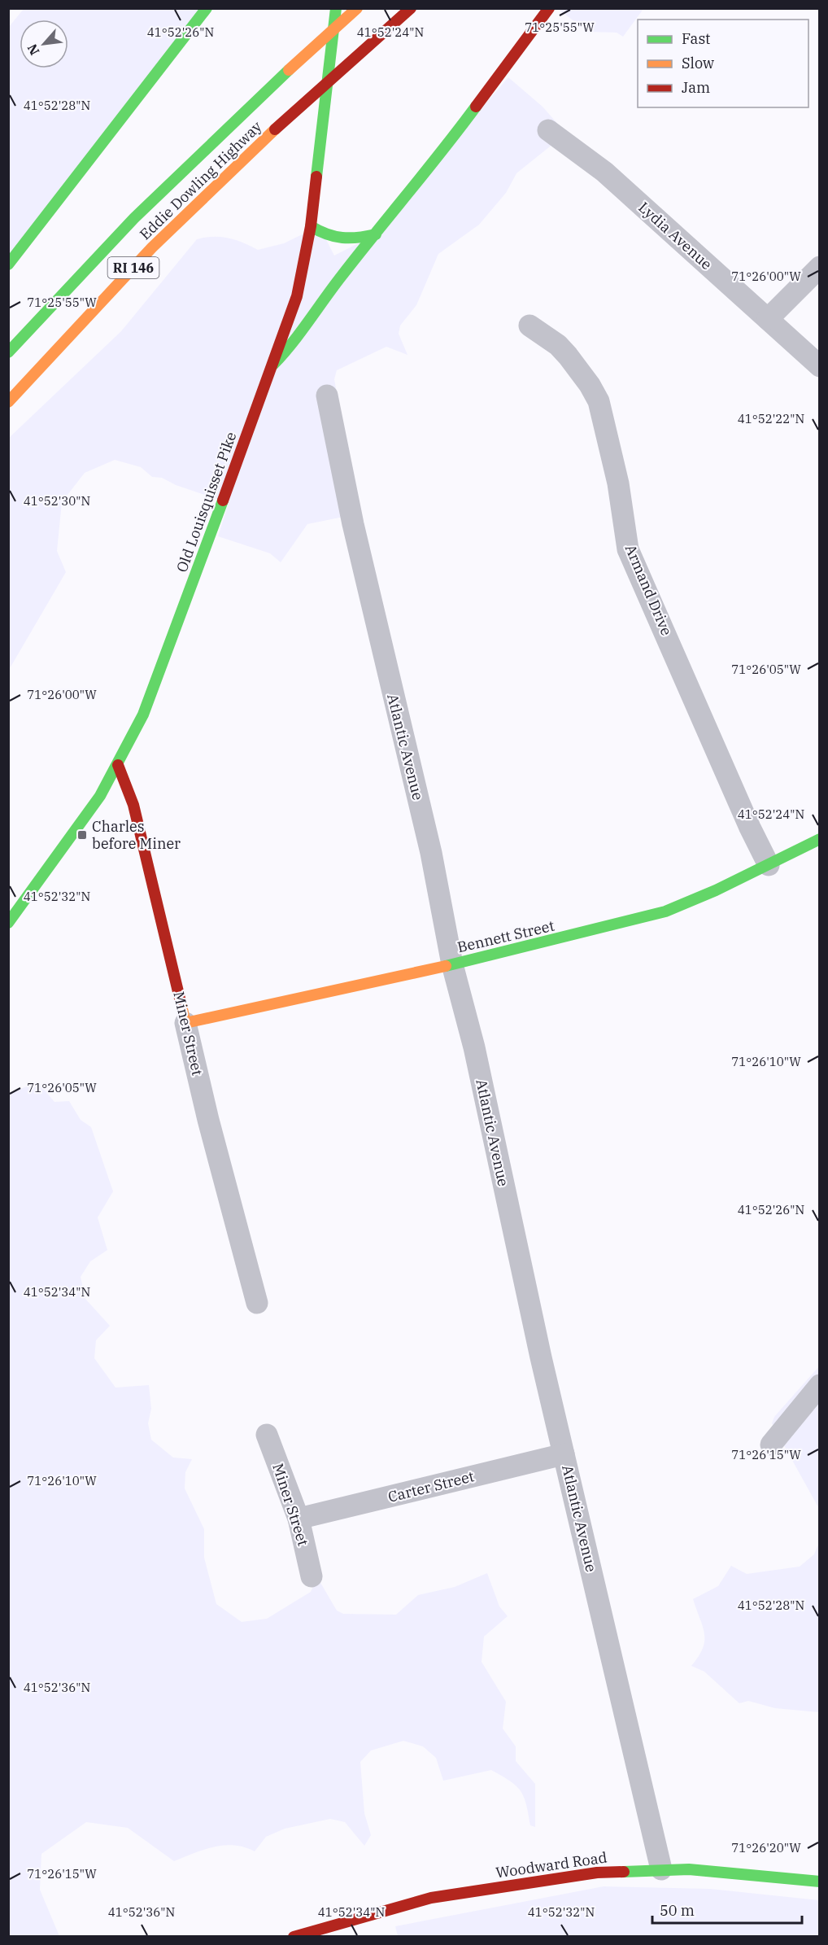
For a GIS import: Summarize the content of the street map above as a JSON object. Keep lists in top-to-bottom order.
{
  "streets": {
    "main road": [
      "Eddie Dowling Highway",
      "RI 146",
      "Old Louisquisset Pike",
      "Bennett Street",
      "Miner Street",
      "Woodward Road"
    ],
    "street": [
      "Lydia Avenue",
      "Armand Drive",
      "Atlantic Avenue",
      "Carter Street"
    ]
  },
  "crossings": [
    ["Old Louisquisset Pike", "Miner Street"],
    ["Armand Drive", "Bennett Street"],
    ["Atlantic Avenue", "Bennett Street"],
    ["Atlantic Avenue", "Carter Street"],
    ["Atlantic Avenue", "Woodward Road"],
    ["Bennett Street", "Miner Street"],
    ["Miner Street", "Carter Street"]
  ],
  "places": {
    "transit": ["Charles before Miner"]
  },
  "legend": ["Fast", "Slow", "Jam"],
  "scale_bar": "50 m",
  "north": "bottom left",
  "coordinates": [
    "71°25'55\"W",
    "41°52'26\"N",
    "41°52'24\"N",
    "41°52'28\"N",
    "71°26'00\"W",
    "41°52'22\"N",
    "41°52'30\"N",
    "71°26'05\"W",
    "41°52'32\"N",
    "71°26'10\"W",
    "41°52'34\"N",
    "71°26'15\"W",
    "41°52'36\"N",
    "71°26'20\"W"
  ]
}
